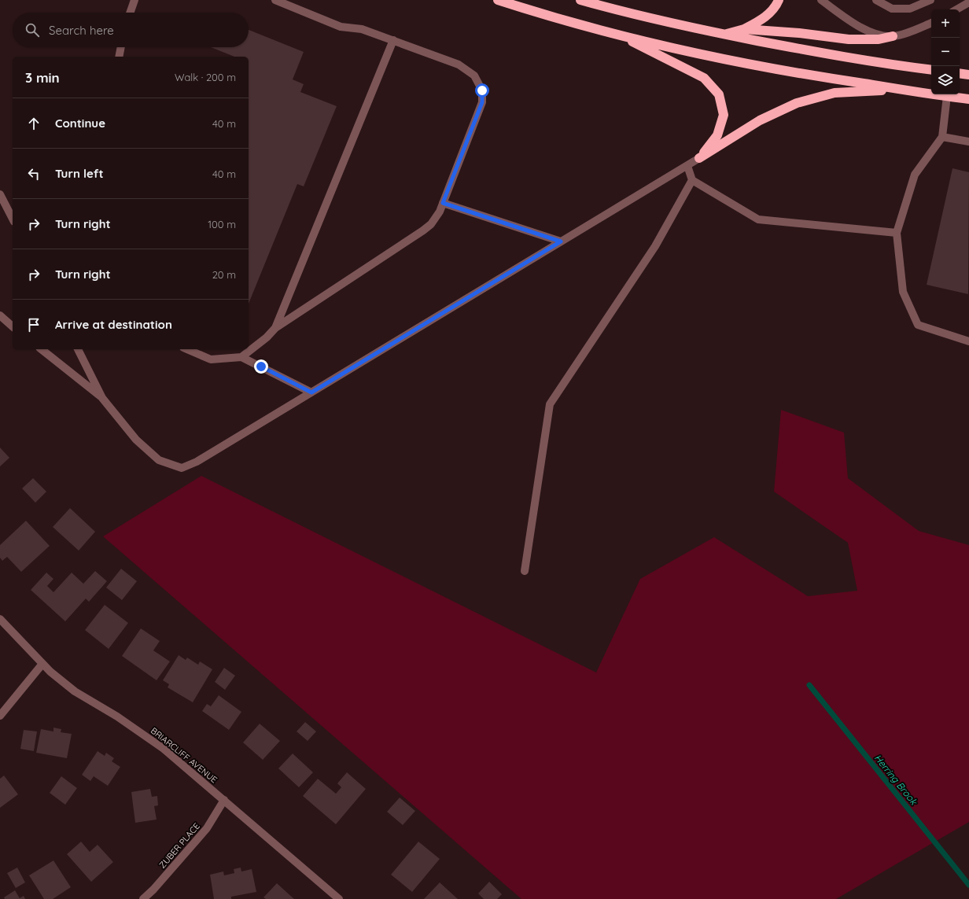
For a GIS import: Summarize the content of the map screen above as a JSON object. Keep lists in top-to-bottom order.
{
  "streets": {
    "street": ["BRIARCLIFF AVENUE", "ZUBER PLACE"]
  },
  "crossings": [
    ["BRIARCLIFF AVENUE", "ZUBER PLACE"]
  ],
  "water": ["Herring Brook"],
  "page": {
    "map_buttons": ["+", "−"],
    "search": "Search here",
    "heading": ["3 min", "Walk · 200 m"],
    "list": [
      ["Continue", "40 m"],
      ["Turn left", "40 m"],
      ["Turn right", "100 m"],
      ["Turn right", "20 m"],
      "Arrive at destination"
    ]
  }
}
